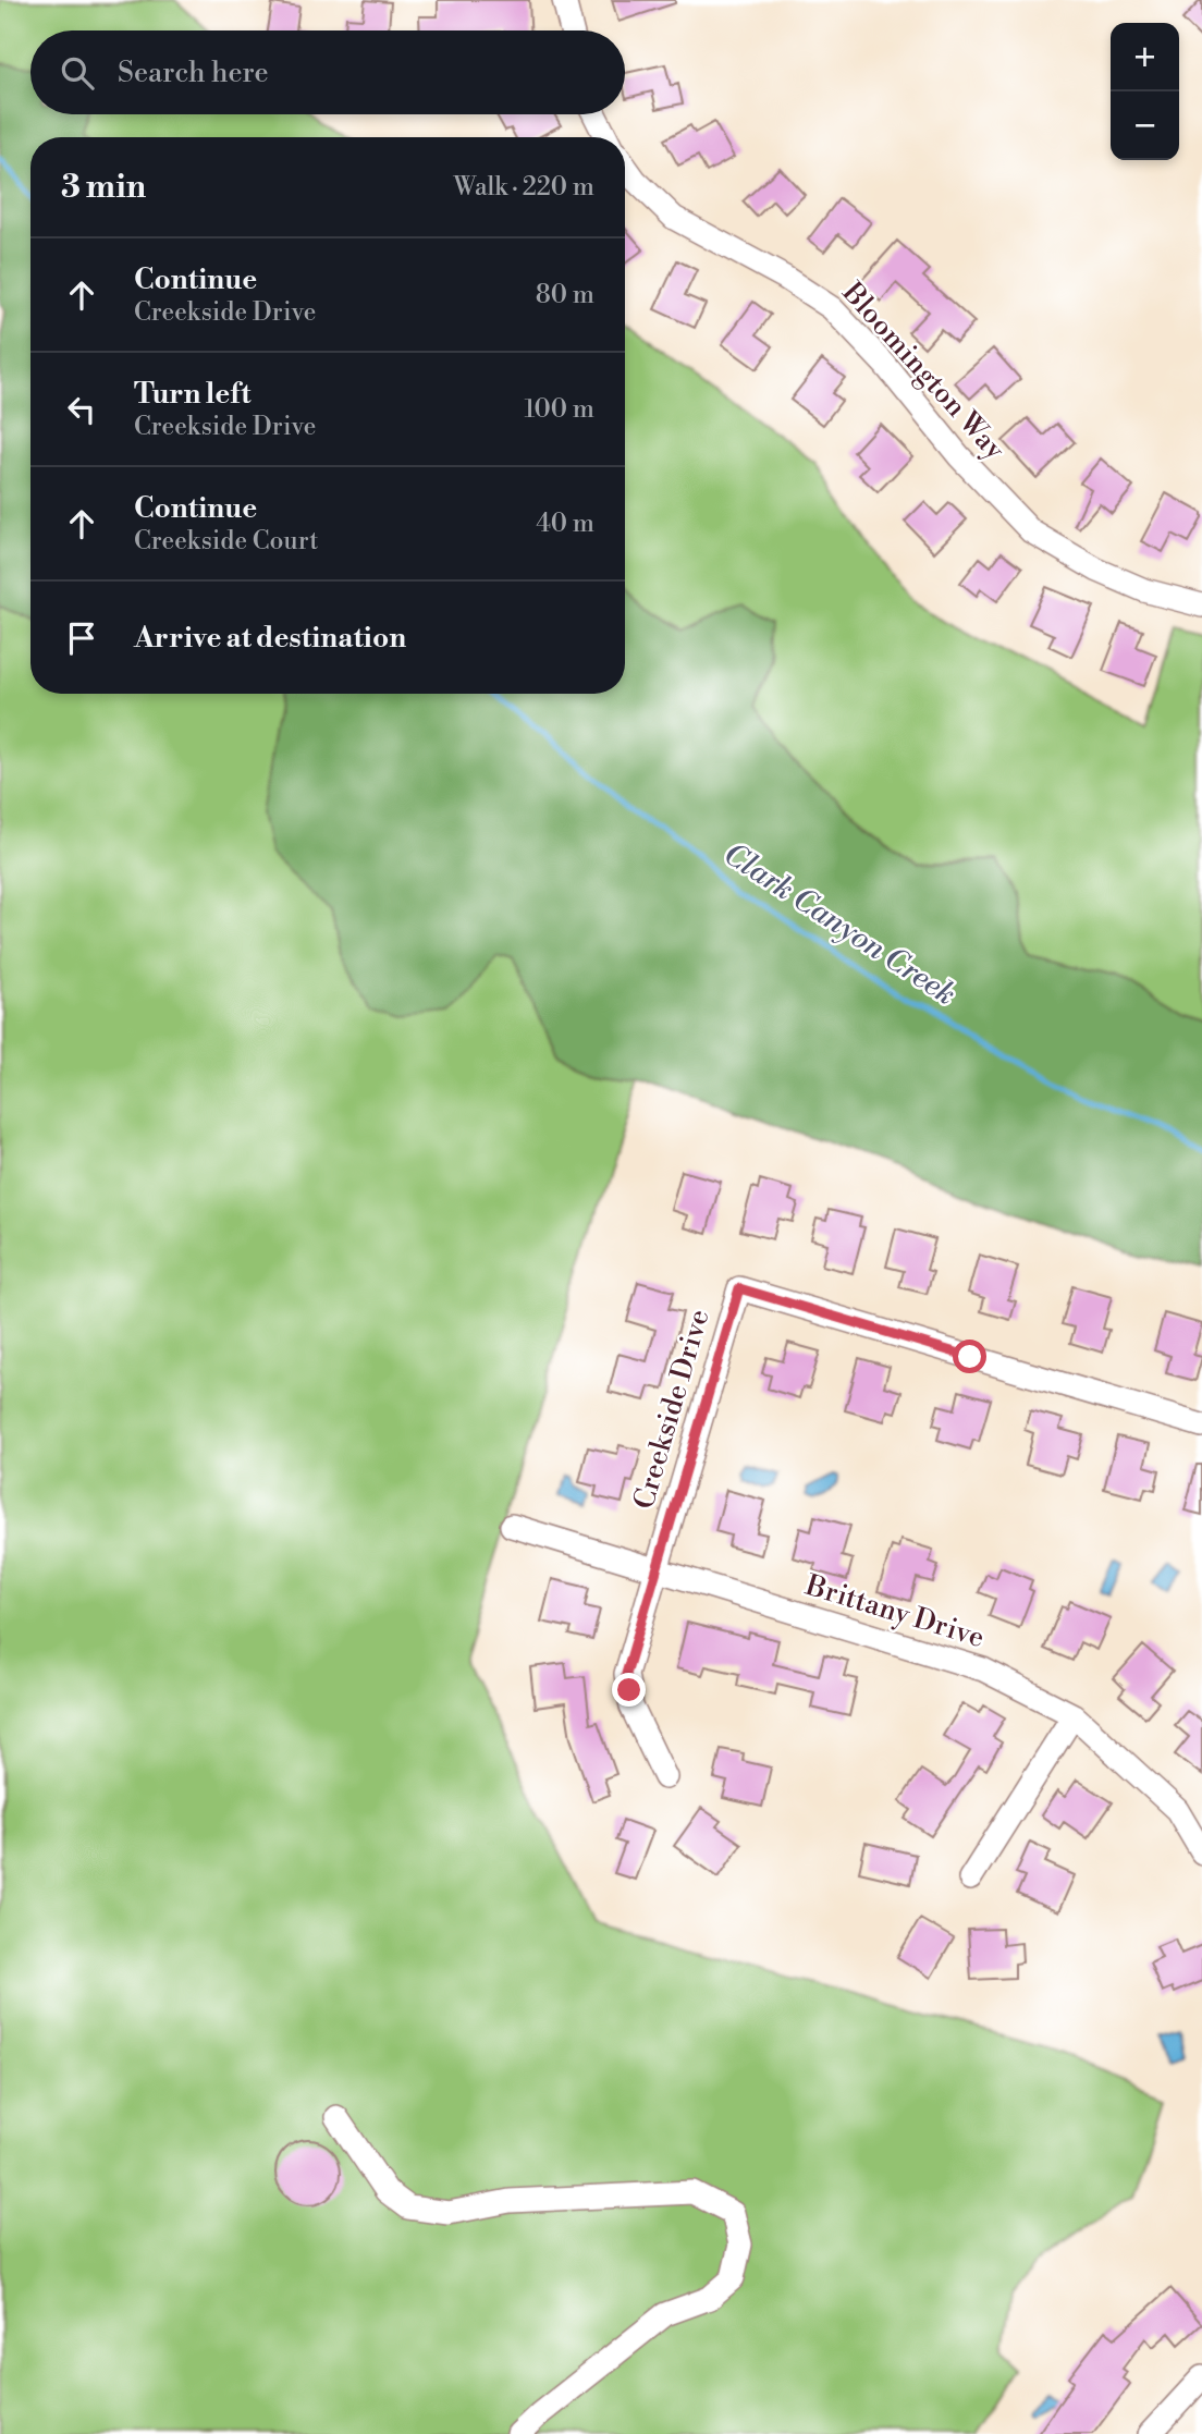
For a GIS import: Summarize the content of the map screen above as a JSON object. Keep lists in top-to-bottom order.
{
  "streets": {
    "street": ["Bloomington Way", "Creekside Drive", "Brittany Drive"]
  },
  "crossings": [
    ["Creekside Drive", "Brittany Drive"]
  ],
  "water": ["Clark Canyon Creek"],
  "page": {
    "map_buttons": ["+", "−"],
    "search": "Search here",
    "heading": ["3 min", "Walk · 220 m"],
    "list": [
      ["Continue", "Creekside Drive", "80 m"],
      ["Turn left", "Creekside Drive", "100 m"],
      ["Continue", "Creekside Court", "40 m"],
      "Arrive at destination"
    ]
  }
}
